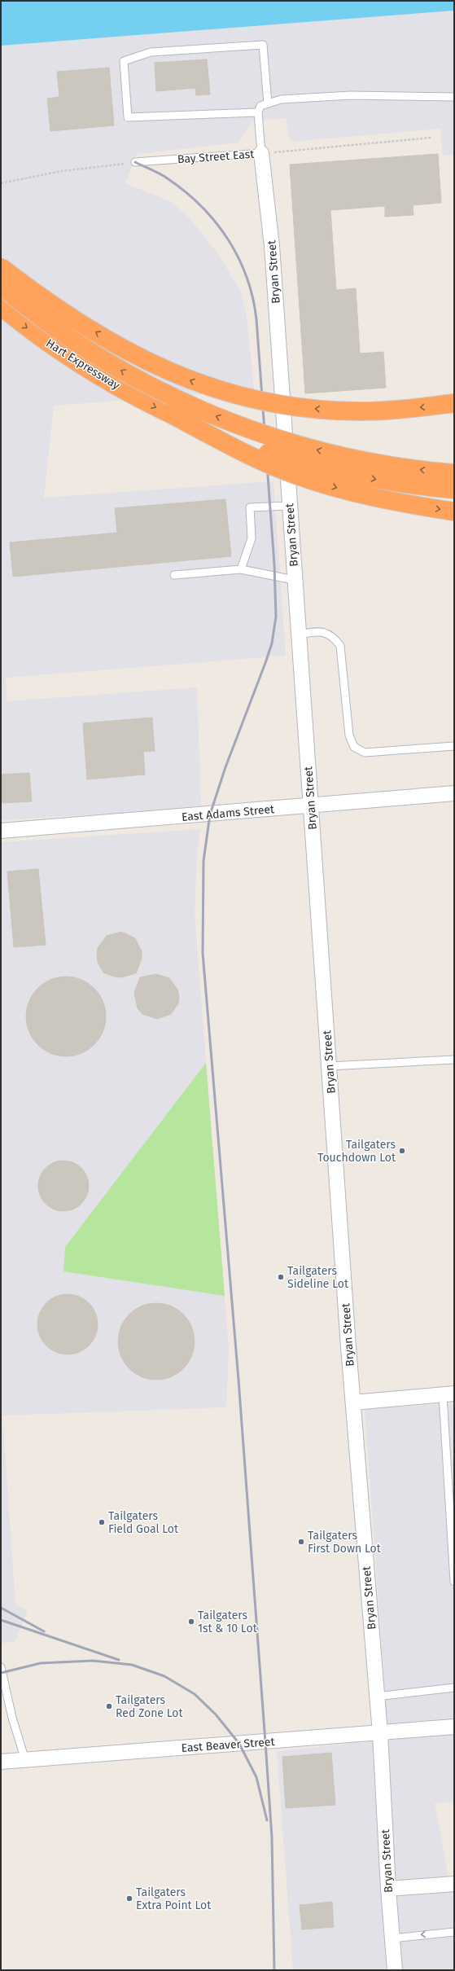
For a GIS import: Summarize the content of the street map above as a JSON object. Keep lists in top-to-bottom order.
{
  "streets": {
    "highway": ["Hart Expressway"],
    "street": ["Bryan Street", "East Adams Street", "East Beaver Street"],
    "lane": ["Bay Street East"]
  },
  "crossings": [
    ["Bay Street East", "Bryan Street"],
    ["Bryan Street", "East Adams Street"],
    ["Bryan Street", "East Beaver Street"]
  ],
  "places": [
    "Tailgaters Touchdown Lot",
    "Tailgaters Sideline Lot",
    "Tailgaters Field Goal Lot",
    "Tailgaters First Down Lot",
    "Tailgaters 1st & 10 Lot",
    "Tailgaters Red Zone Lot",
    "Tailgaters Extra Point Lot"
  ]
}
